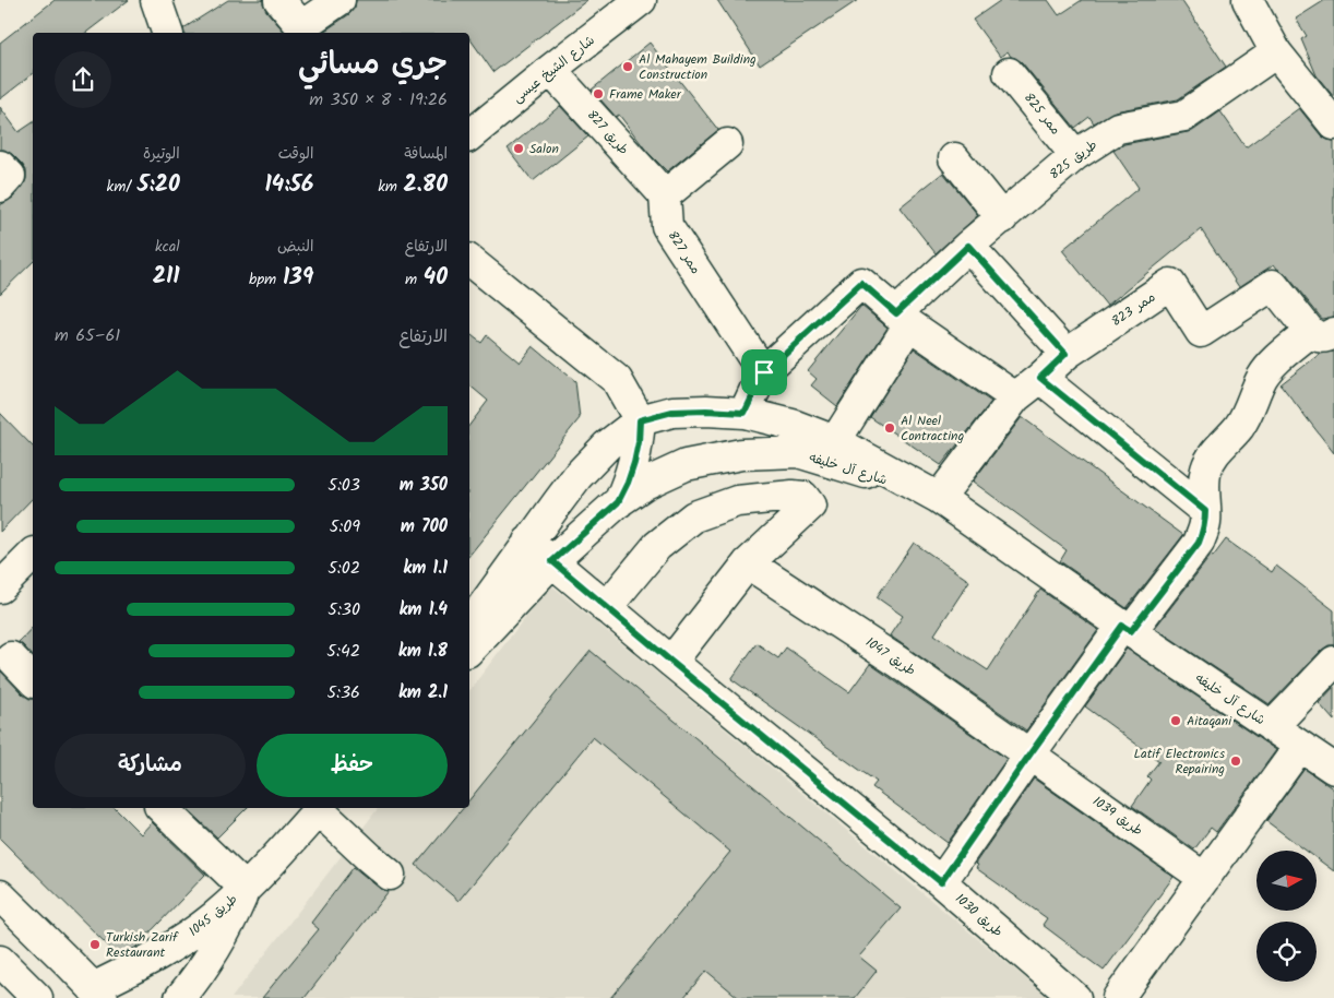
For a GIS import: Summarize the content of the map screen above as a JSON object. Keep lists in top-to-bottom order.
{
  "streets": {
    "street": [
      "شارع الشيخ عيسى",
      "ممر 825",
      "طريق 827",
      "طريق 825",
      "ممر 827",
      "ممر 823",
      "شارع آل خليفه",
      "طريق 1047",
      "طريق 1039",
      "طريق 1045",
      "طريق 1030"
    ]
  },
  "crossings": [
    ["شارع الشيخ عيسى", "طريق 827"],
    ["ممر 825", "طريق 825"],
    ["طريق 827", "ممر 827"],
    ["طريق 825", "شارع آل خليفه"],
    ["ممر 823", "شارع آل خليفه"],
    ["شارع آل خليفه", "طريق 1030"],
    ["طريق 1047", "طريق 1039"]
  ],
  "places": [
    "Al Mahayem Building Construction",
    "Frame Maker",
    "Salon",
    "Al Neel Contracting",
    "Aitaqani",
    "Latif Electronics Repairing",
    "Turkish Zarif Restaurant"
  ],
  "north": "right",
  "page": {
    "heading": ["جري مسائي", "19:26 · 8 × 350 m"],
    "stats": [
      ["المسافة", "2.80 km"],
      ["الوقت", "14:56"],
      ["الوتيرة", "5:20 /km"],
      ["الارتفاع", "40 m"],
      ["النبض", "139 bpm"],
      ["kcal", "211"]
    ],
    "chart": ["الارتفاع", "61–65 m"],
    "list": [
      {
        "name": "350 m",
        "note": "5:03"
      },
      {
        "name": "700 m",
        "note": "5:09"
      },
      {
        "name": "1.1 km",
        "note": "5:02"
      },
      {
        "name": "1.4 km",
        "note": "5:30"
      },
      {
        "name": "1.8 km",
        "note": "5:42"
      },
      {
        "name": "2.1 km",
        "note": "5:36"
      }
    ],
    "buttons": ["حفظ", "مشاركة"]
  }
}
